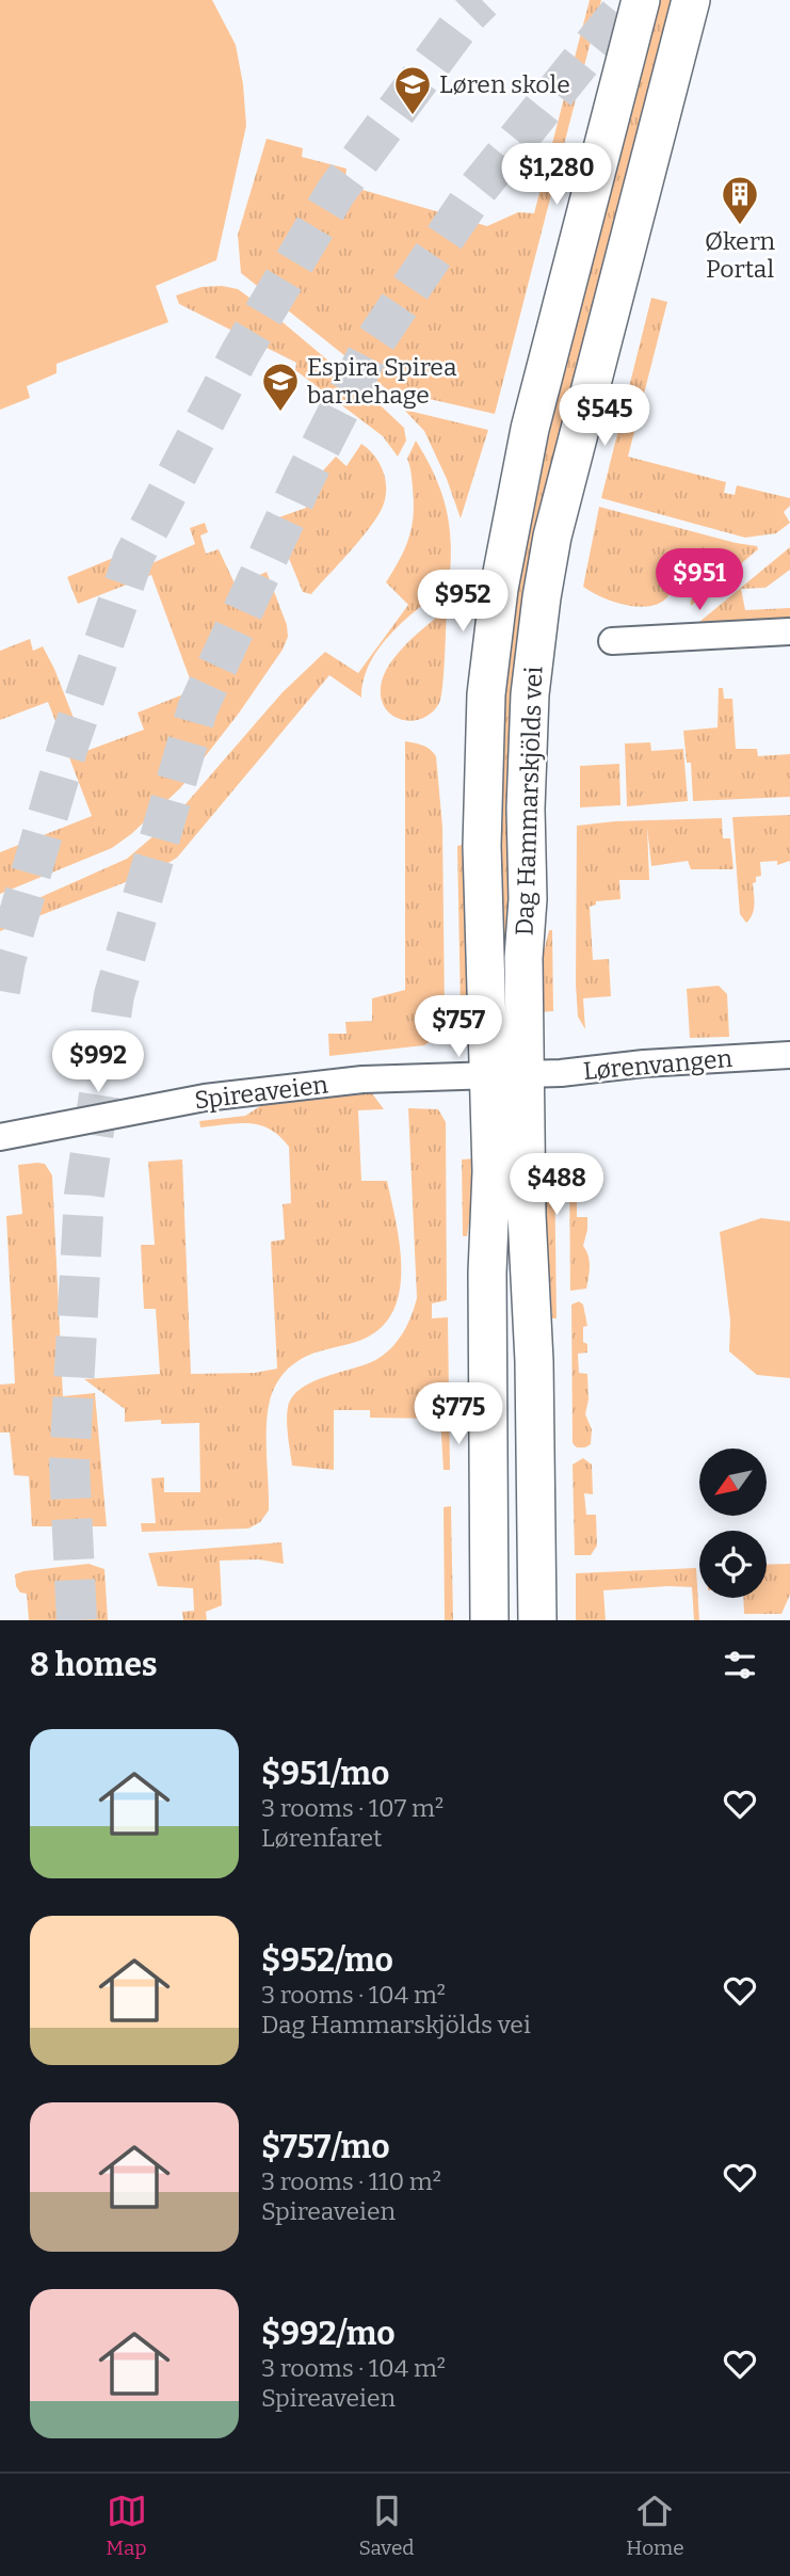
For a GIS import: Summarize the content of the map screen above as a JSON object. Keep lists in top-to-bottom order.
{
  "streets": {
    "main road": ["Dag Hammarskjölds vei"],
    "street": ["Lørenvangen", "Spireaveien"]
  },
  "crossings": [
    ["Dag Hammarskjölds vei", "Lørenvangen"],
    ["Dag Hammarskjölds vei", "Spireaveien"],
    ["Lørenvangen", "Spireaveien"]
  ],
  "places": {
    "school or university": ["Løren skole", "Espira Spirea barnehage"],
    "building": ["Økern Portal"]
  },
  "north": "bottom left",
  "page": {
    "price": [
      "$1,280",
      "$545",
      "$951",
      "$952",
      "$757",
      "$992",
      "$488",
      "$775"
    ],
    "heading": "8 homes",
    "list": [
      {
        "name": "$951/mo",
        "note": "3 rooms · 107 m² · Lørenfaret"
      },
      {
        "name": "$952/mo",
        "note": "3 rooms · 104 m² · Dag Hammarskjölds vei"
      },
      {
        "name": "$757/mo",
        "note": "3 rooms · 110 m² · Spireaveien"
      },
      {
        "name": "$992/mo",
        "note": "3 rooms · 104 m² · Spireaveien"
      }
    ],
    "tabs": ["Map", "Saved", "Home"]
  }
}
